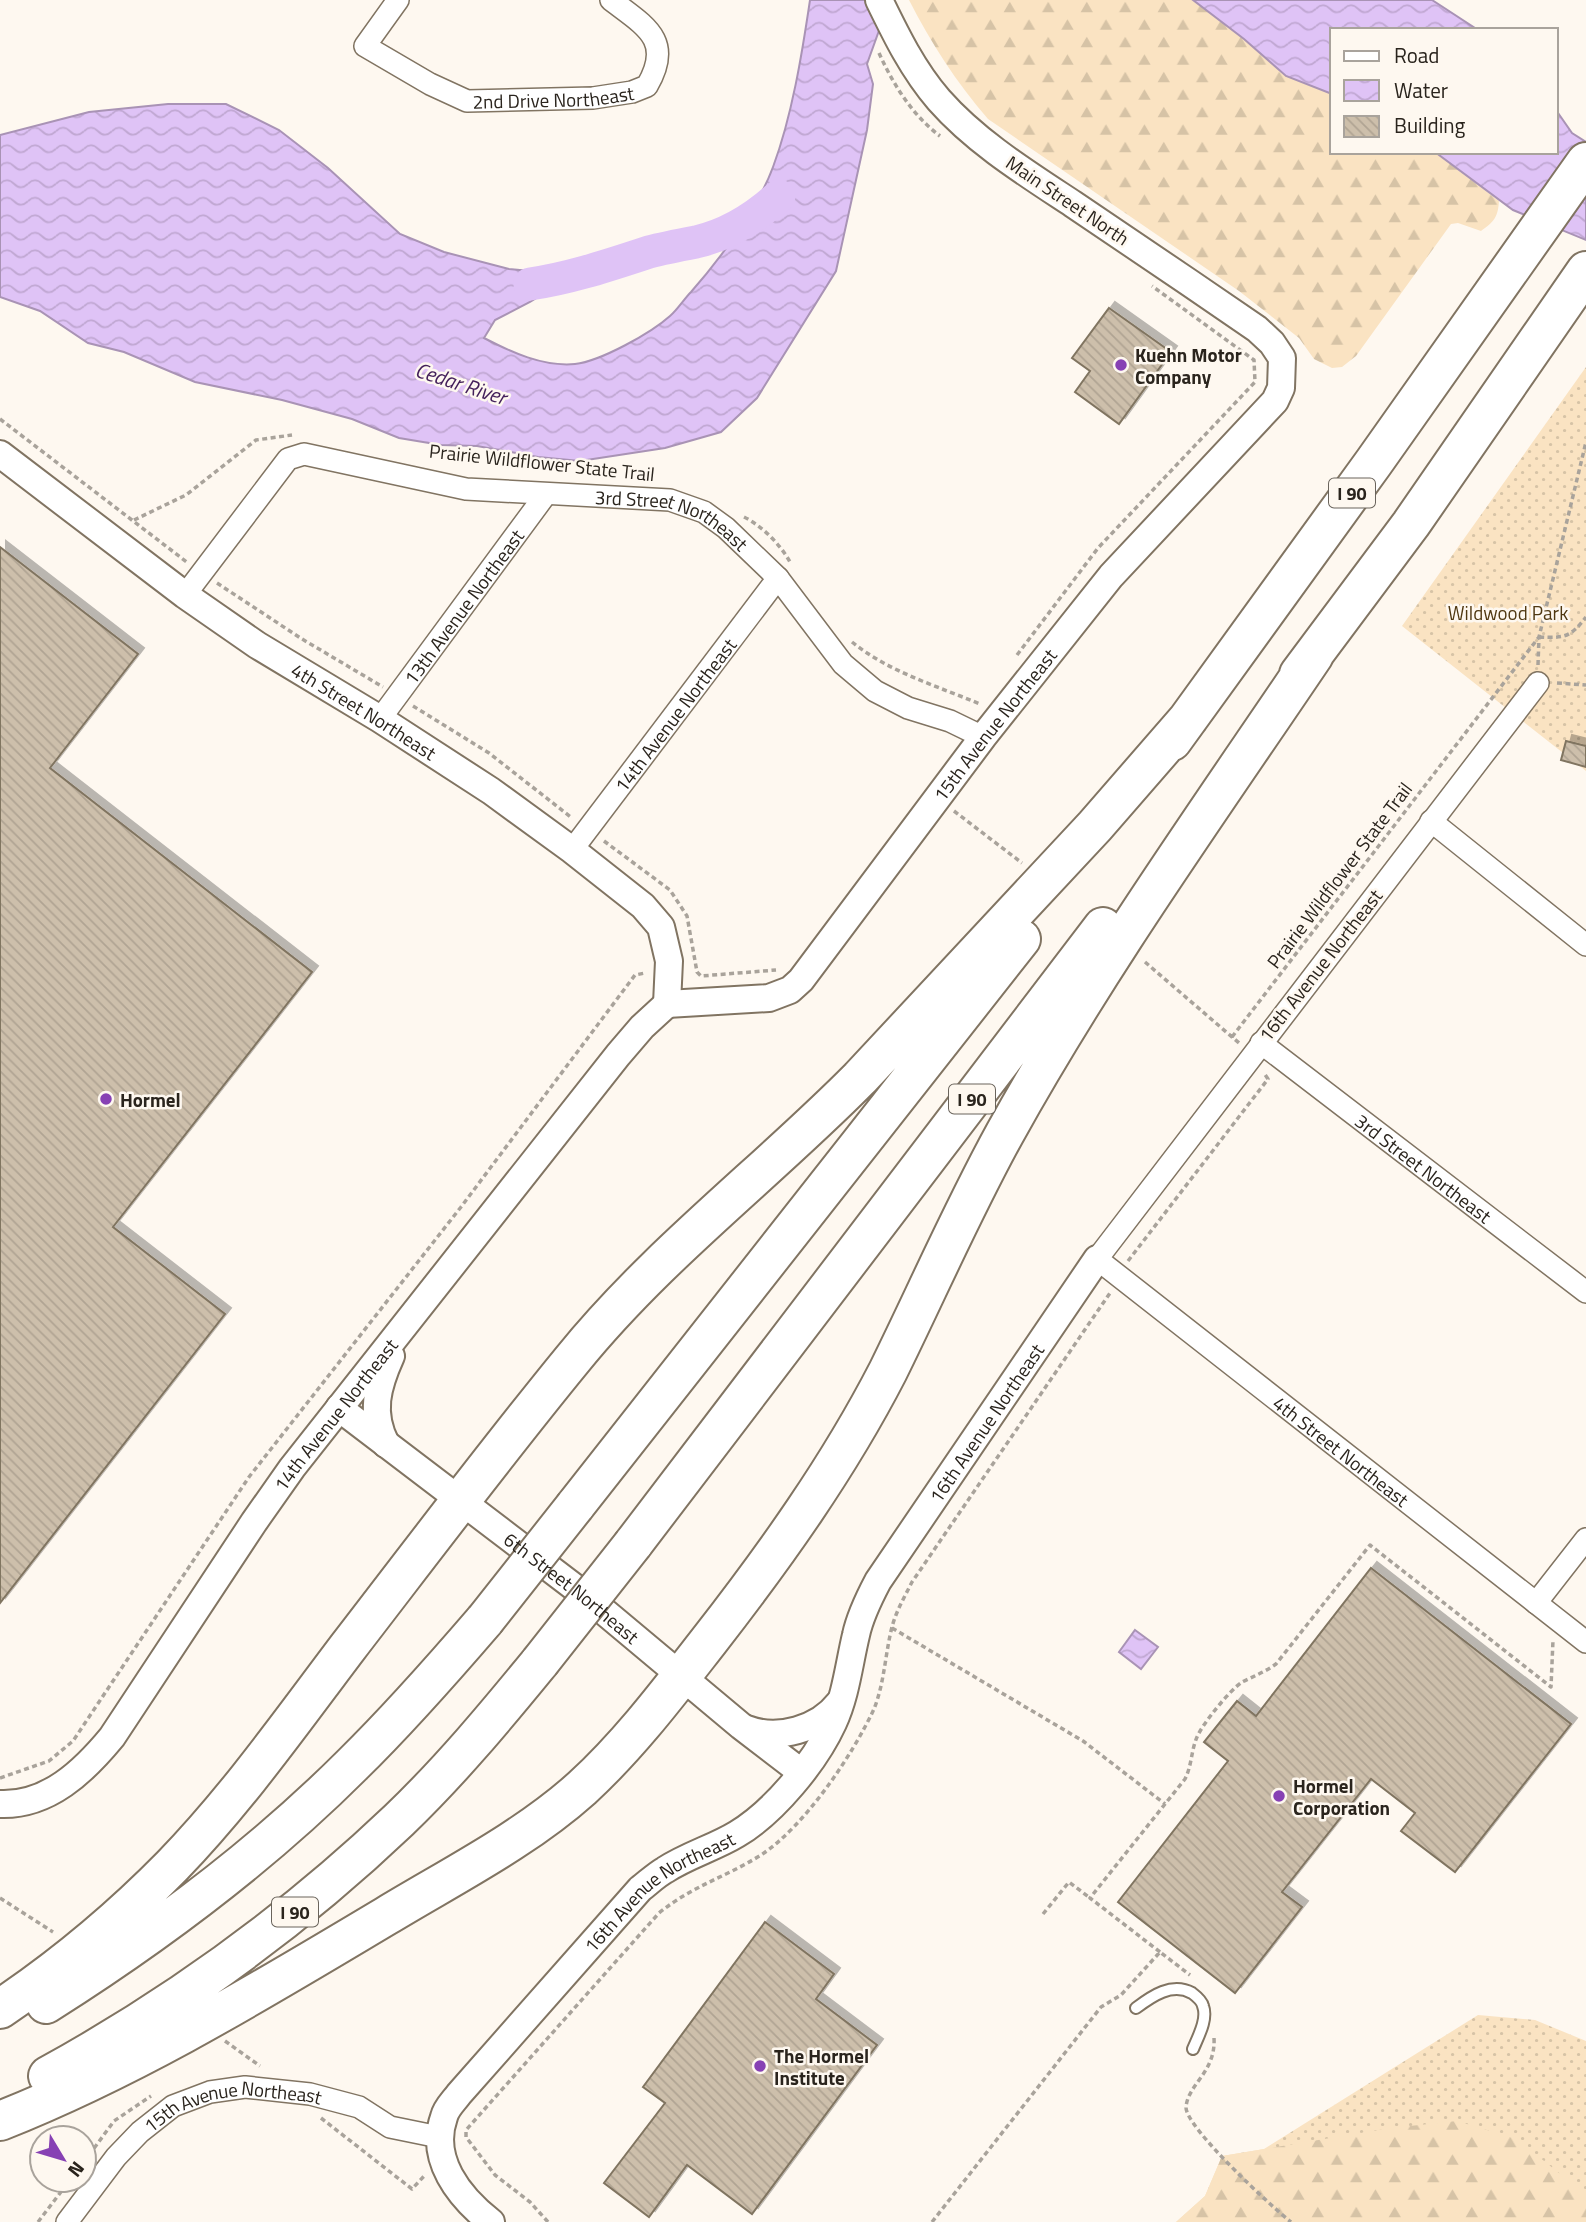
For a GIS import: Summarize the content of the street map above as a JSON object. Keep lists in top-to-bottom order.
{
  "streets": {
    "highway": ["I 90"],
    "street": [
      "2nd Drive Northeast",
      "Main Street North",
      "3rd Street Northeast",
      "13th Avenue Northeast",
      "4th Street Northeast",
      "14th Avenue Northeast",
      "15th Avenue Northeast",
      "16th Avenue Northeast",
      "6th Street Northeast"
    ],
    "path": ["Prairie Wildflower State Trail"]
  },
  "crossings": [
    ["Main Street North", "15th Avenue Northeast"],
    ["3rd Street Northeast", "13th Avenue Northeast"],
    ["3rd Street Northeast", "14th Avenue Northeast"],
    ["3rd Street Northeast", "15th Avenue Northeast"],
    ["3rd Street Northeast", "16th Avenue Northeast"],
    ["13th Avenue Northeast", "4th Street Northeast"],
    ["4th Street Northeast", "14th Avenue Northeast"],
    ["4th Street Northeast", "15th Avenue Northeast"],
    ["4th Street Northeast", "16th Avenue Northeast"],
    ["14th Avenue Northeast", "15th Avenue Northeast"],
    ["14th Avenue Northeast", "6th Street Northeast"],
    ["15th Avenue Northeast", "16th Avenue Northeast"],
    ["16th Avenue Northeast", "6th Street Northeast"]
  ],
  "water": ["Cedar River"],
  "parks": ["Wildwood Park"],
  "places": [
    "Kuehn Motor Company",
    "Hormel",
    "Hormel Corporation",
    "The Hormel Institute"
  ],
  "legend": ["Road", "Water", "Building"],
  "north": "bottom right"
}
